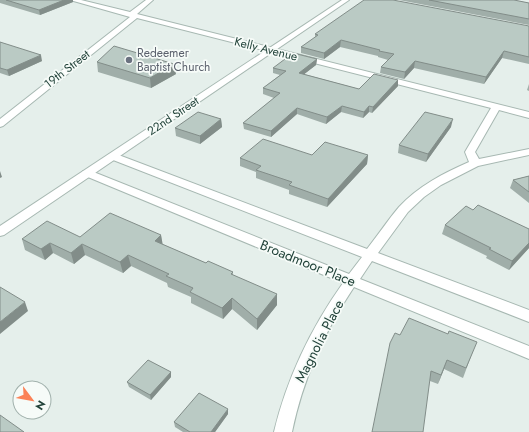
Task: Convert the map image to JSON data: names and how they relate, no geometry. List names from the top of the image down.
{
  "streets": {
    "street": [
      "Kelly Avenue",
      "19th Street",
      "22nd Street",
      "Broadmoor Place",
      "Magnolia Place"
    ]
  },
  "crossings": [
    ["Kelly Avenue", "19th Street"],
    ["Kelly Avenue", "22nd Street"],
    ["22nd Street", "Broadmoor Place"],
    ["Broadmoor Place", "Magnolia Place"]
  ],
  "places": ["Redeemer Baptist Church"],
  "north": "bottom right"
}
